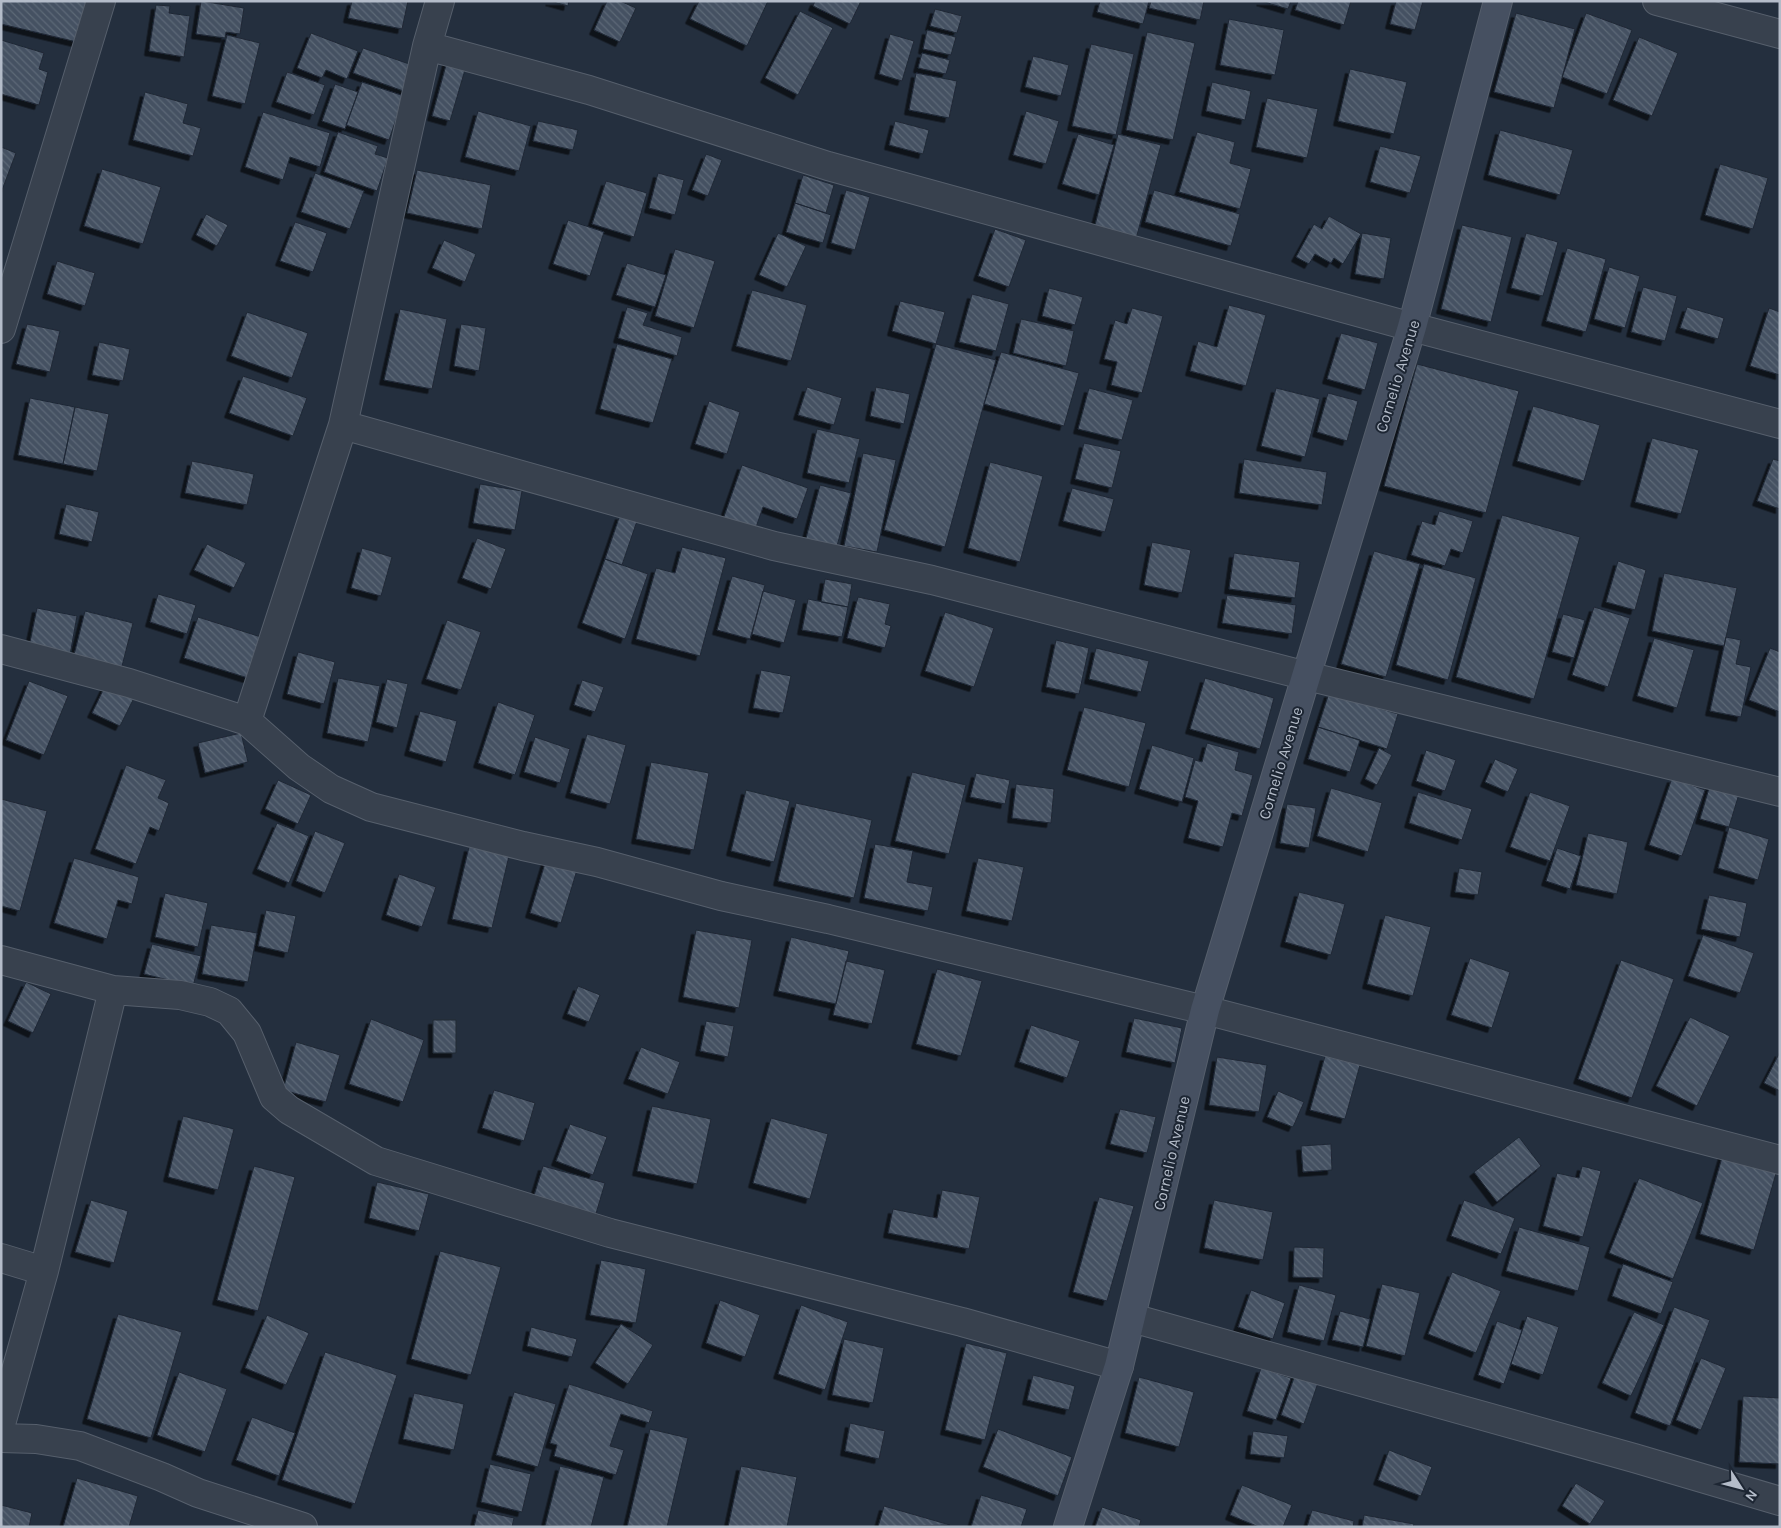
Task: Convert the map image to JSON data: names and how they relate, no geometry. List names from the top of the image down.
{
  "streets": {
    "street": ["Cornelio Avenue"]
  },
  "north": "bottom right"
}
